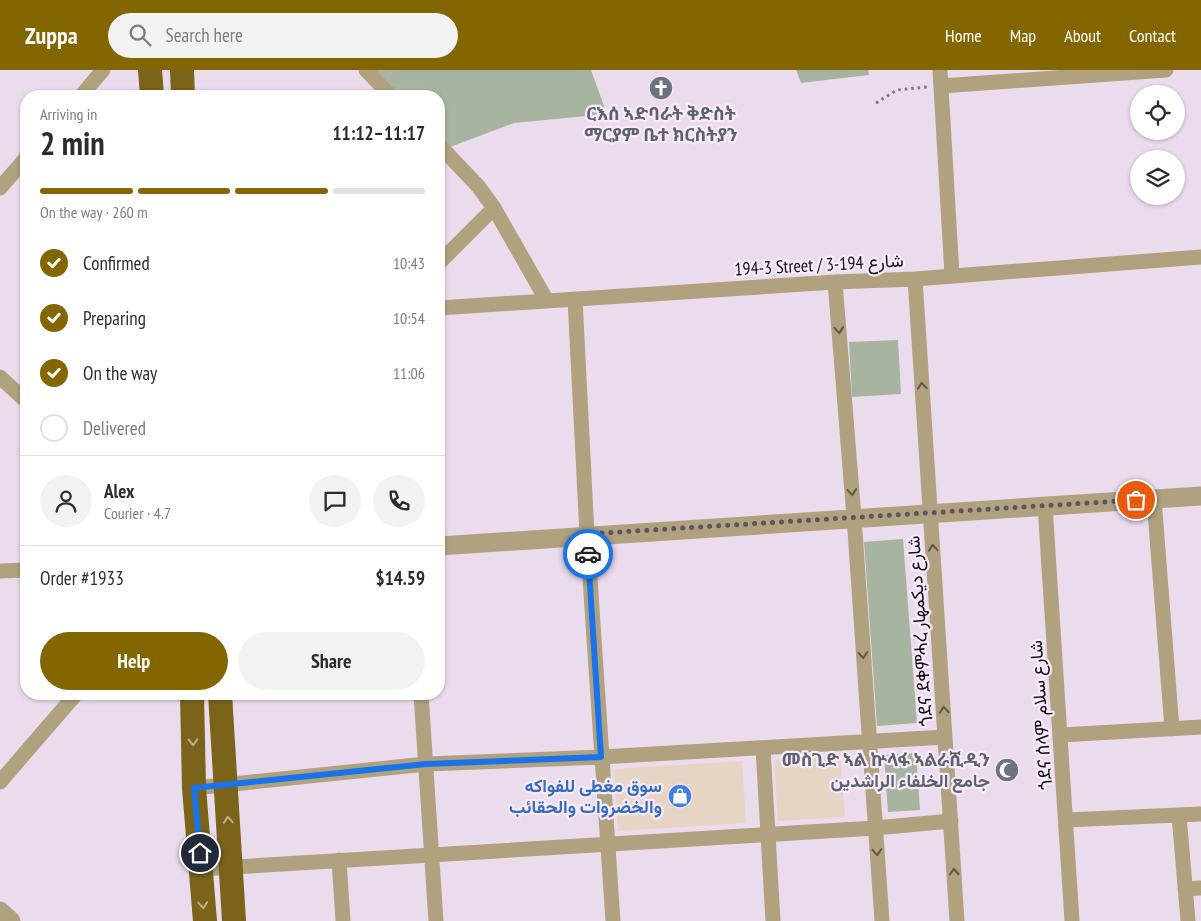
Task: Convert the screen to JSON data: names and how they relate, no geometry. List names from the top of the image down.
{
  "streets": {
    "street": ["194-3 Street / شارع 194-3", "ጎደና ደቀምሓረ شارع ديكمهار", "ጎደና ሰላም شارع سلام"]
  },
  "crossings": [
    ["194-3 Street / شارع 194-3", "ጎደና ደቀምሓረ شارع ديكمهار"]
  ],
  "places": {
    "church": ["ርእሰ ኣድባራት ቅድስት ማርያም ቤተ ክርስትያን"],
    "mosque": ["መስጊድ ኣል ኵላፋ ኣልራሺዲን جامع الخلفاء الراشدين"],
    "shop": ["سوق مغطى للفواكه والخضروات والحقائب"]
  },
  "page": {
    "header": "Zuppa",
    "search": "Search here",
    "nav": [
      "Home",
      "Map",
      "About",
      "Contact"
    ],
    "heading": ["2 min", "Arriving in", "11:12–11:17"],
    "panel": [
      "Alex",
      "Courier · 4.7",
      "Order #1933",
      "$14.59"
    ],
    "bar": "On the way · 260 m",
    "list": [
      ["Confirmed", "10:43"],
      ["Preparing", "10:54"],
      ["On the way", "11:06"],
      "Delivered"
    ],
    "buttons": ["Help", "Share"]
  }
}
